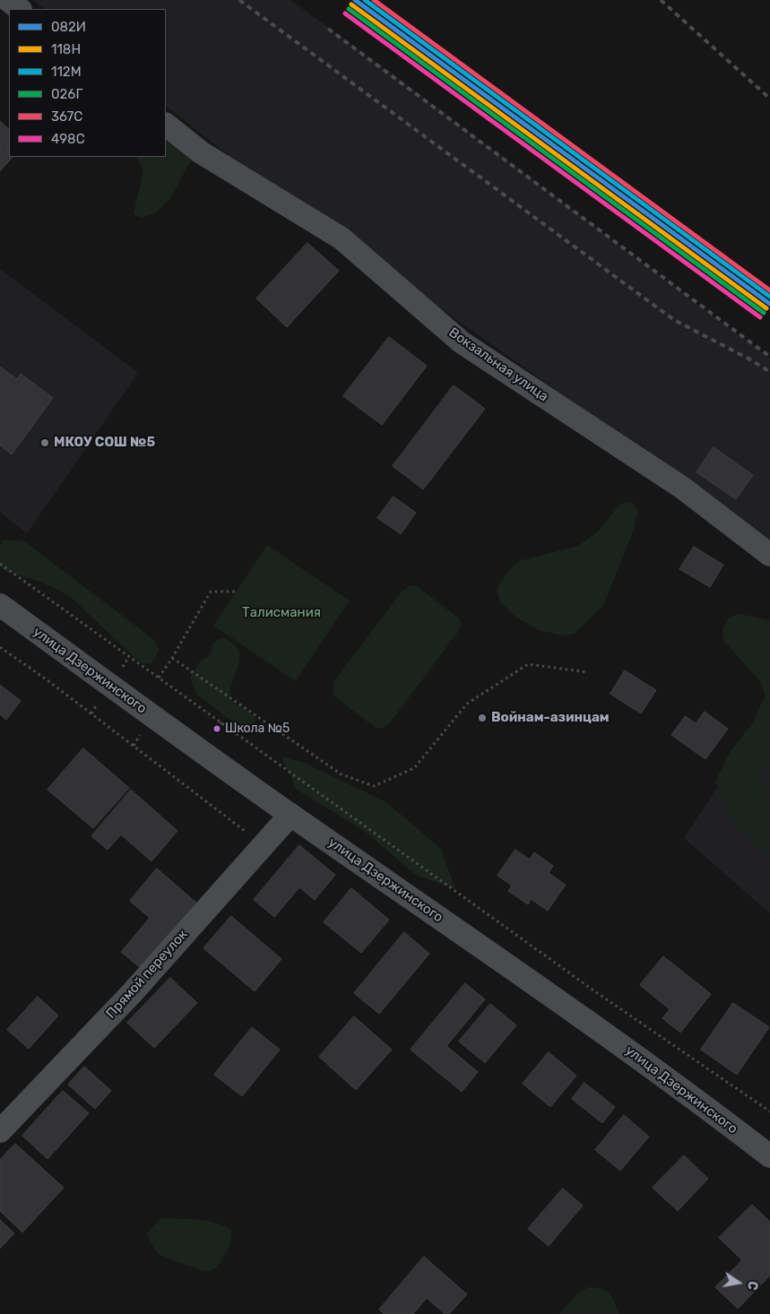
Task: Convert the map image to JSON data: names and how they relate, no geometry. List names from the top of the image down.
{
  "streets": {
    "street": ["Вокзальная улица", "улица Дзержинского", "Прямой переулок"]
  },
  "crossings": [
    ["улица Дзержинского", "Прямой переулок"]
  ],
  "parks": ["Талисмания"],
  "places": ["МКОУ СОШ №5", "Войнам-азинцам", "Школа №5"],
  "lines": [
    "transit line 082И",
    "transit line 112М",
    "transit line 367С",
    "transit line 118Н",
    "transit line 026Г",
    "transit line 498С"
  ],
  "legend": [
    "082И",
    "118Н",
    "112М",
    "026Г",
    "367С",
    "498С"
  ],
  "north": "right"
}
